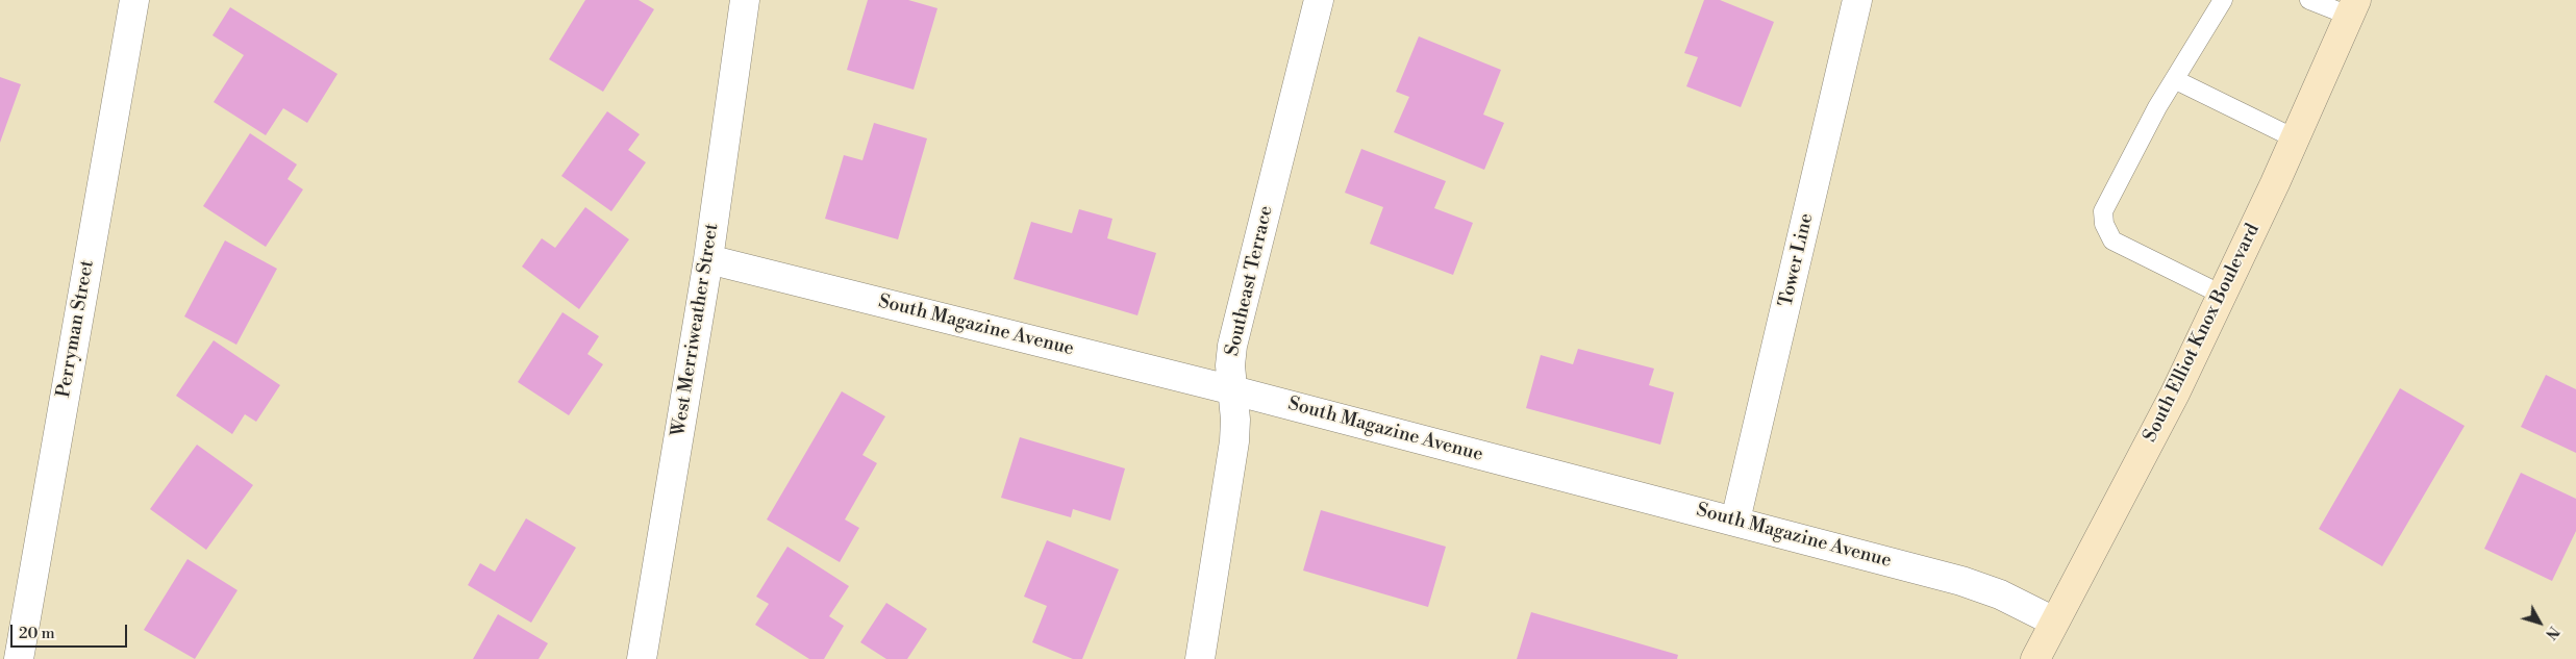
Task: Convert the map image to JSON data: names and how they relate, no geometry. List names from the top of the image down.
{
  "streets": {
    "main road": ["South Elliot Knox Boulevard"],
    "street": [
      "Tower Line",
      "Southeast Terrace",
      "South Magazine Avenue",
      "Perryman Street",
      "West Merriweather Street"
    ]
  },
  "crossings": [
    ["Tower Line", "South Magazine Avenue"],
    ["Southeast Terrace", "South Magazine Avenue"],
    ["South Magazine Avenue", "West Merriweather Street"],
    ["South Magazine Avenue", "South Elliot Knox Boulevard"]
  ],
  "scale_bar": "20 m",
  "north": "bottom right"
}
